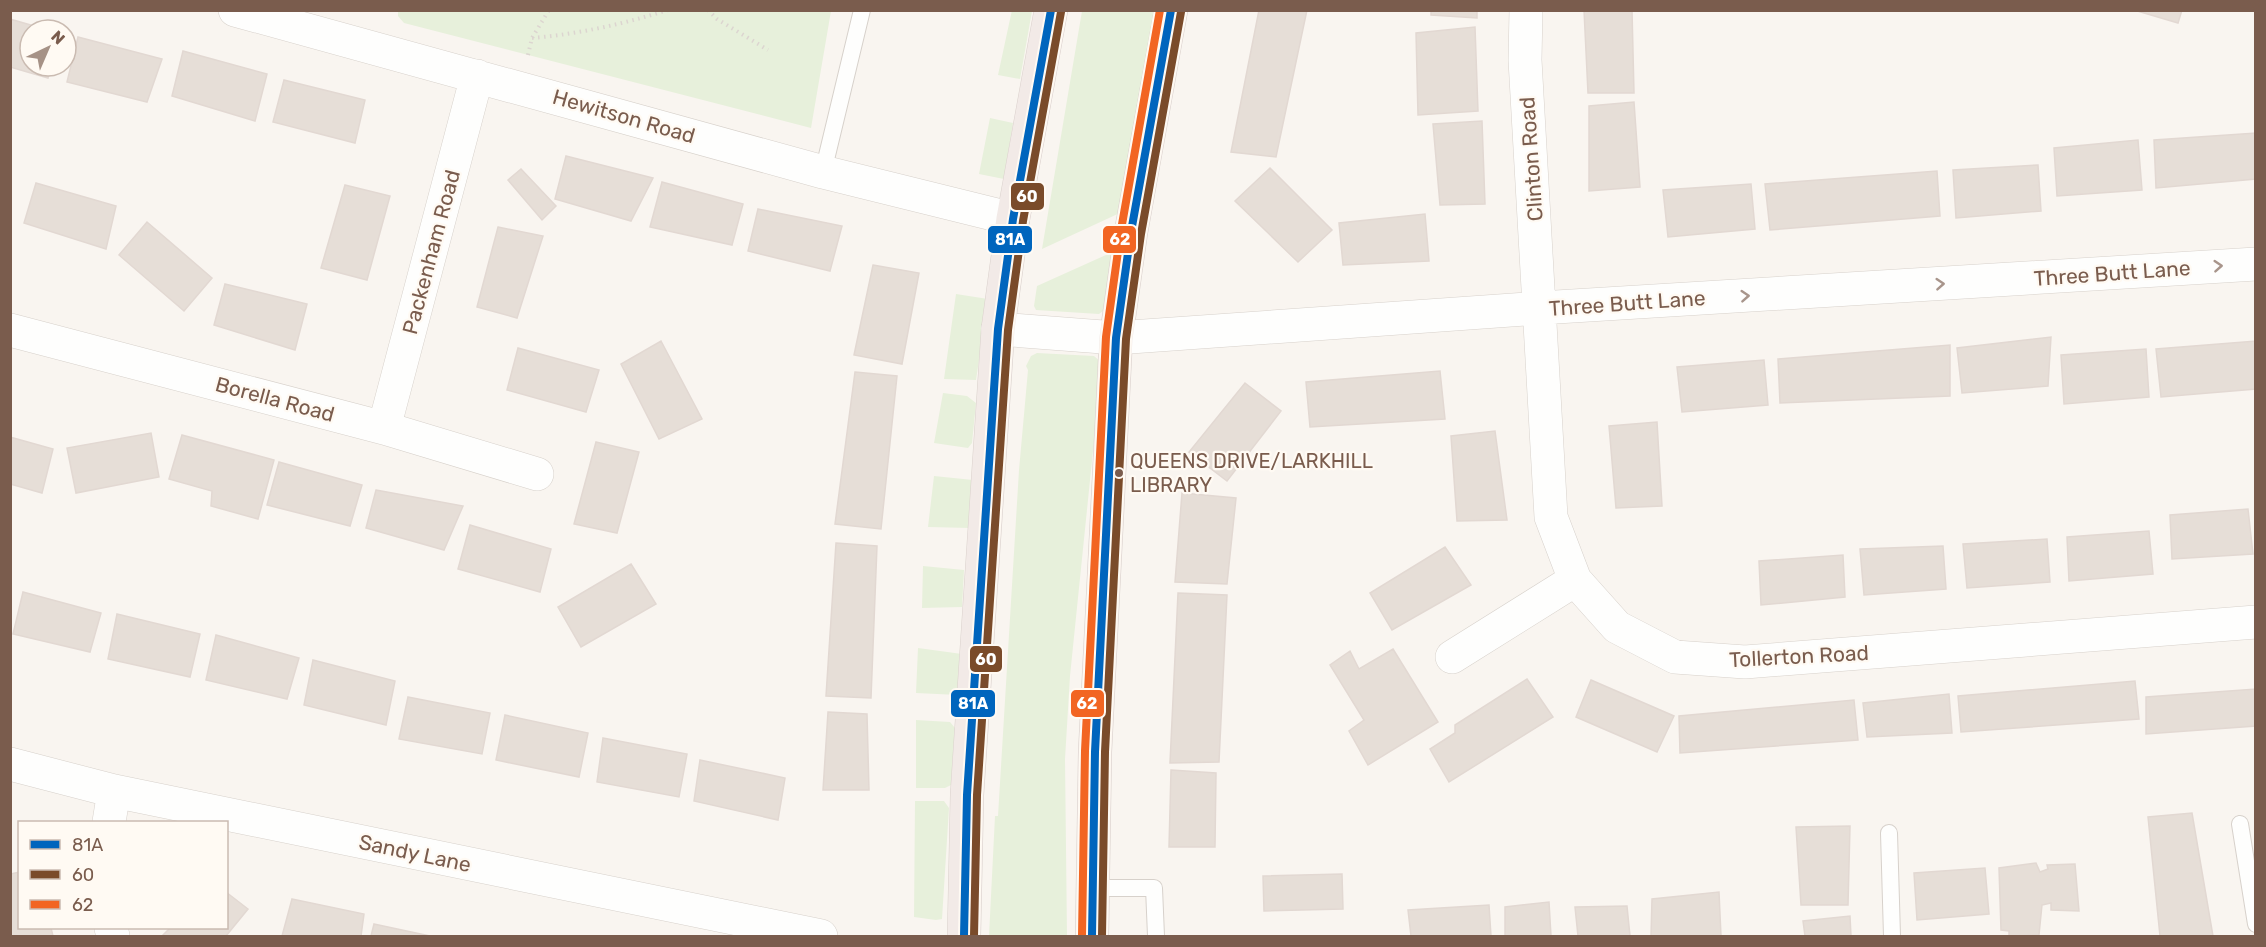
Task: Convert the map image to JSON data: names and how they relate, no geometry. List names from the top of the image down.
{
  "streets": {
    "street": [
      "Hewitson Road",
      "Clinton Road",
      "Packenham Road",
      "Three Butt Lane",
      "Borella Road",
      "Tollerton Road",
      "Sandy Lane"
    ]
  },
  "crossings": [
    ["Hewitson Road", "Packenham Road"],
    ["Clinton Road", "Three Butt Lane"],
    ["Clinton Road", "Tollerton Road"],
    ["Packenham Road", "Borella Road"],
    ["Three Butt Lane", "Tollerton Road"]
  ],
  "one_way": ["Three Butt Lane"],
  "places": ["QUEENS DRIVE/LARKHILL LIBRARY"],
  "lines": ["transit line 81A", "transit line 62", "transit line 60"],
  "legend": ["81A", "60", "62"],
  "north": "top right"
}
